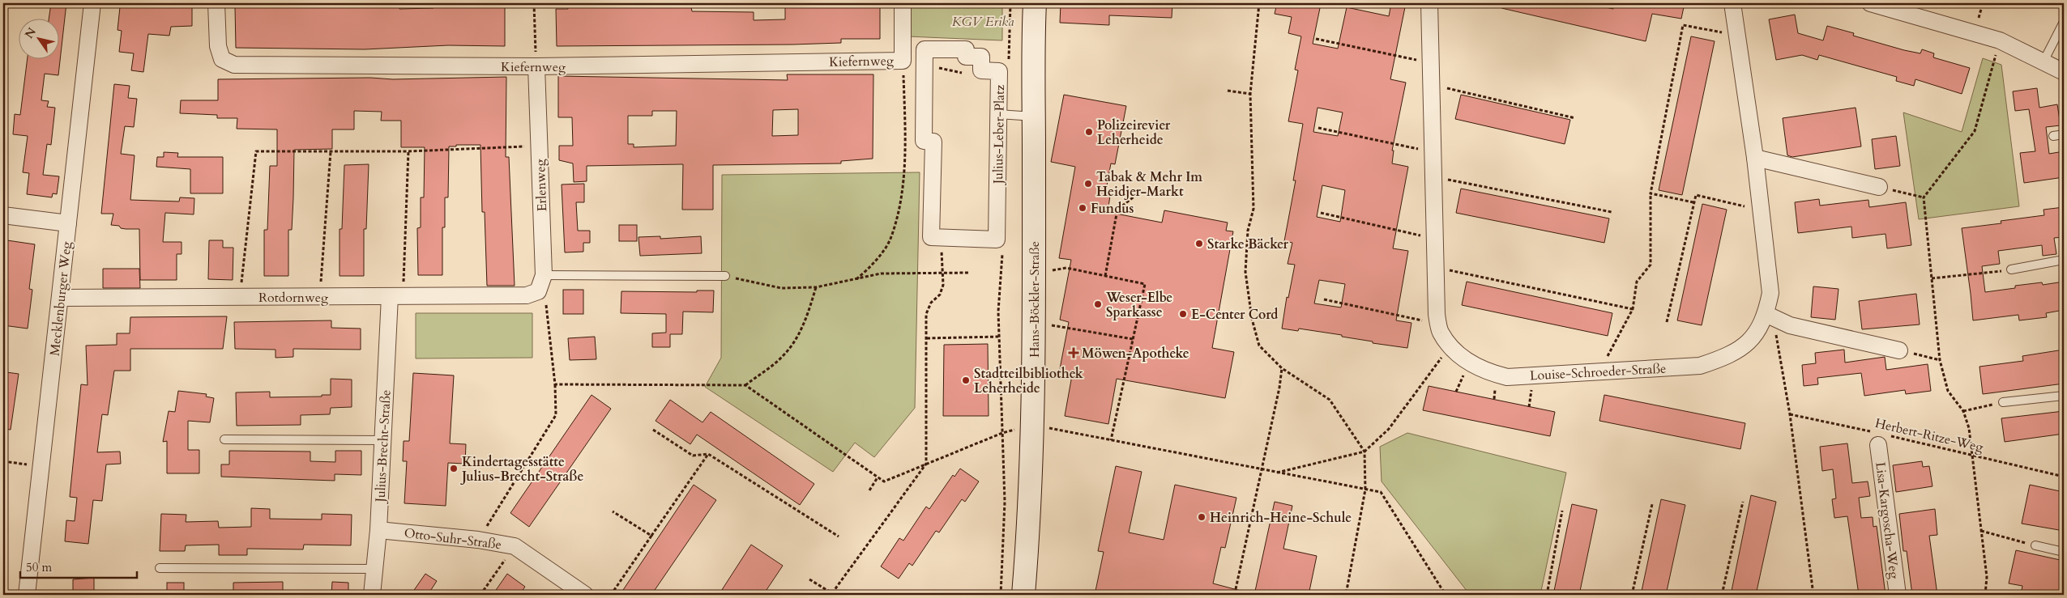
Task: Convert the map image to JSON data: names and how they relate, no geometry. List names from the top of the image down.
{
  "streets": {
    "street": [
      "Kiefernweg",
      "Julius-Leber-Platz",
      "Erlenweg",
      "Rotdornweg",
      "Mecklenburger Weg",
      "Hans-Böckler-Straße",
      "Louise-Schroeder-Straße",
      "Julius-Brecht-Straße",
      "Lisa-Kargoscha-Weg",
      "Otto-Suhr-Straße"
    ],
    "path": ["Herbert-Ritze-Weg"]
  },
  "crossings": [
    ["Kiefernweg", "Erlenweg"],
    ["Erlenweg", "Rotdornweg"],
    ["Rotdornweg", "Mecklenburger Weg"],
    ["Rotdornweg", "Julius-Brecht-Straße"],
    ["Herbert-Ritze-Weg", "Lisa-Kargoscha-Weg"],
    ["Julius-Brecht-Straße", "Otto-Suhr-Straße"]
  ],
  "parks": ["KGV Erika"],
  "places": {
    "other": [
      "Polizeirevier Leherheide",
      "Tabak & Mehr Im Heidjer-Markt",
      "Fundus",
      "Starke Bäcker",
      "Weser-Elbe Sparkasse",
      "E-Center Cord",
      "Stadtteilbibliothek Leherheide",
      "Kindertagesstätte Julius-Brecht-Straße",
      "Heinrich-Heine-Schule"
    ],
    "health": ["Möwen-Apotheke"]
  },
  "scale_bar": "50 m",
  "north": "top left"
}
